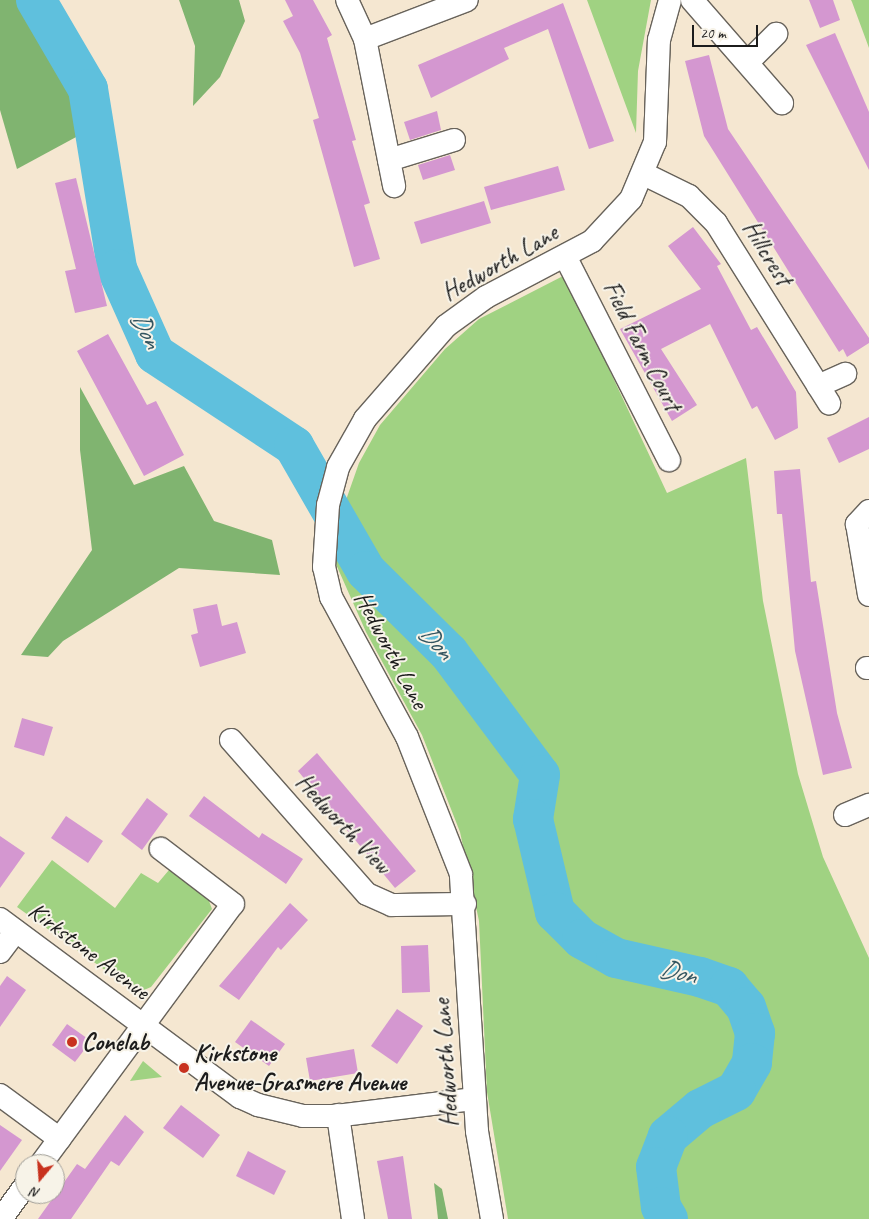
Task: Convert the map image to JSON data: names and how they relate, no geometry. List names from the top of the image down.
{
  "streets": {
    "street": [
      "Hillcrest",
      "Hedworth Lane",
      "Field Farm Court",
      "Hedworth View",
      "Kirkstone Avenue"
    ]
  },
  "crossings": [
    ["Hillcrest", "Hedworth Lane"],
    ["Hedworth Lane", "Field Farm Court"],
    ["Hedworth Lane", "Hedworth View"],
    ["Hedworth Lane", "Kirkstone Avenue"]
  ],
  "water": ["Don"],
  "places": ["Conelab", "Kirkstone Avenue-Grasmere Avenue"],
  "scale_bar": "20 m",
  "north": "bottom"
}
